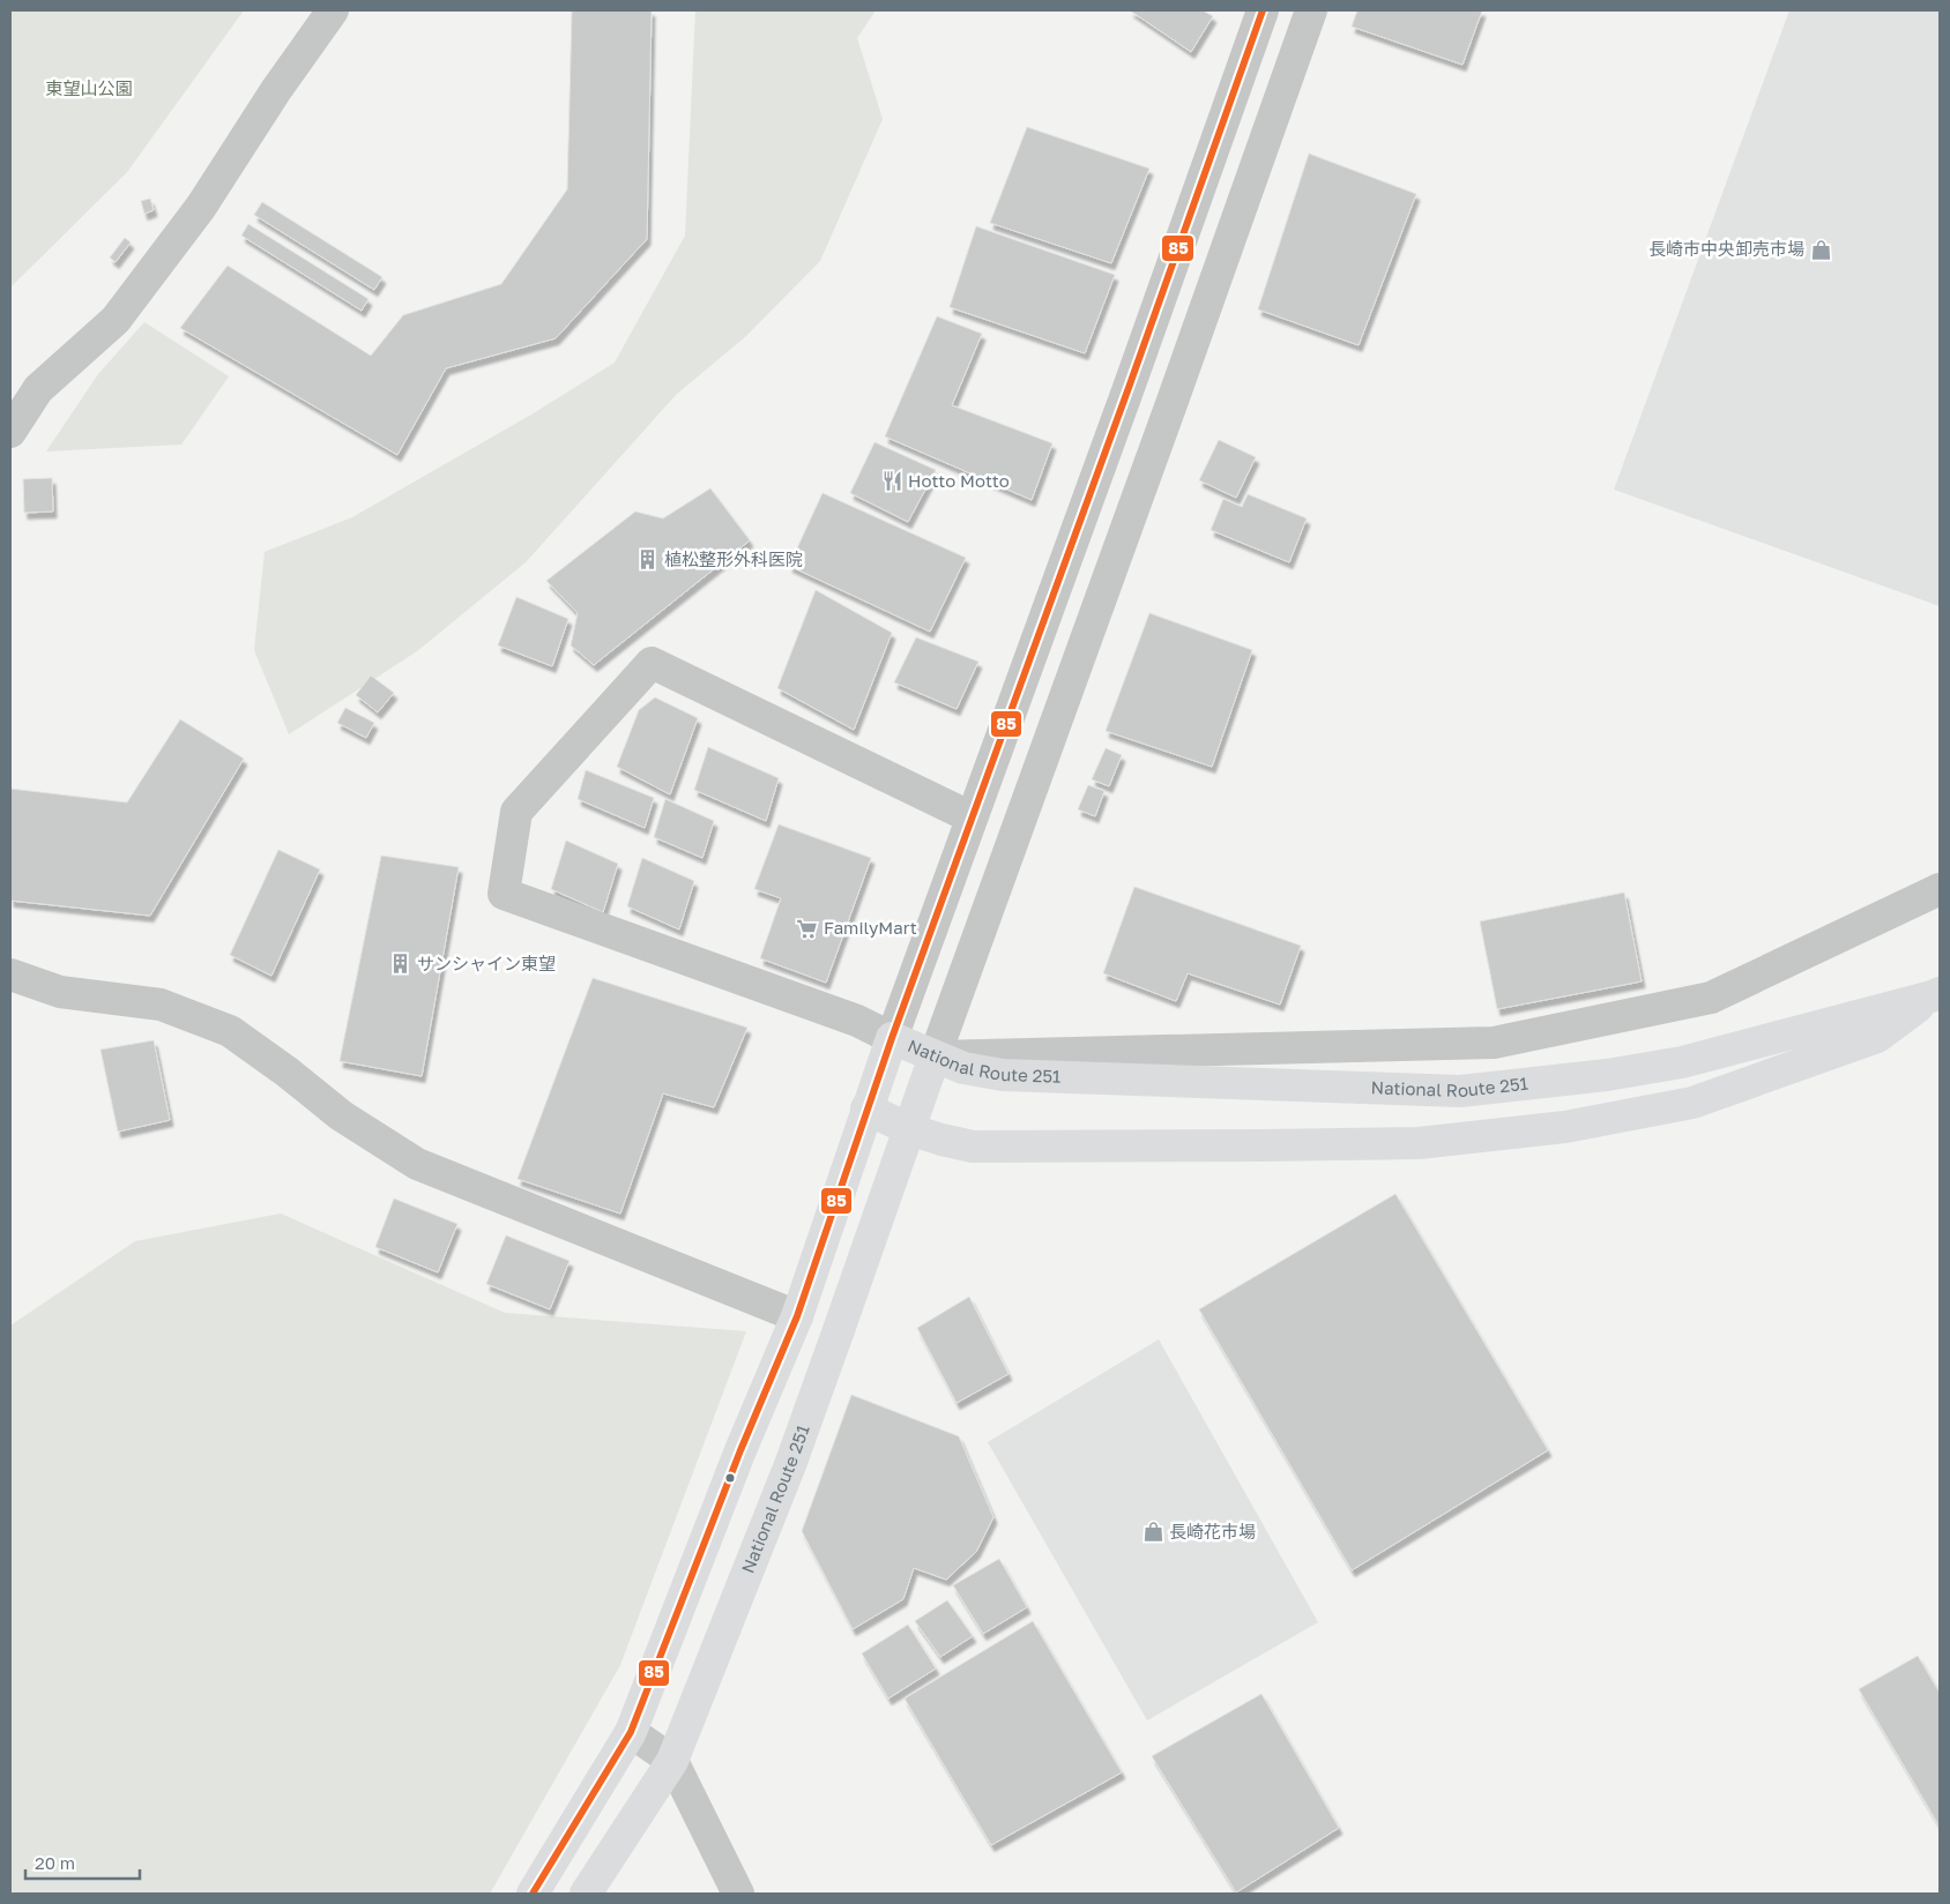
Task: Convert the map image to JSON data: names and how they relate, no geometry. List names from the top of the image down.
{
  "streets": {
    "highway": ["National Route 251"]
  },
  "parks": ["東望山公園"],
  "places": {
    "shop": ["長崎市中央卸売市場", "長崎花市場"],
    "restaurant": ["Hotto Motto"],
    "building": ["植松整形外科医院", "サンシャイン東望"],
    "supermarket": ["FamilyMart"]
  },
  "lines": ["transit line 85"],
  "scale_bar": "20 m"
}
